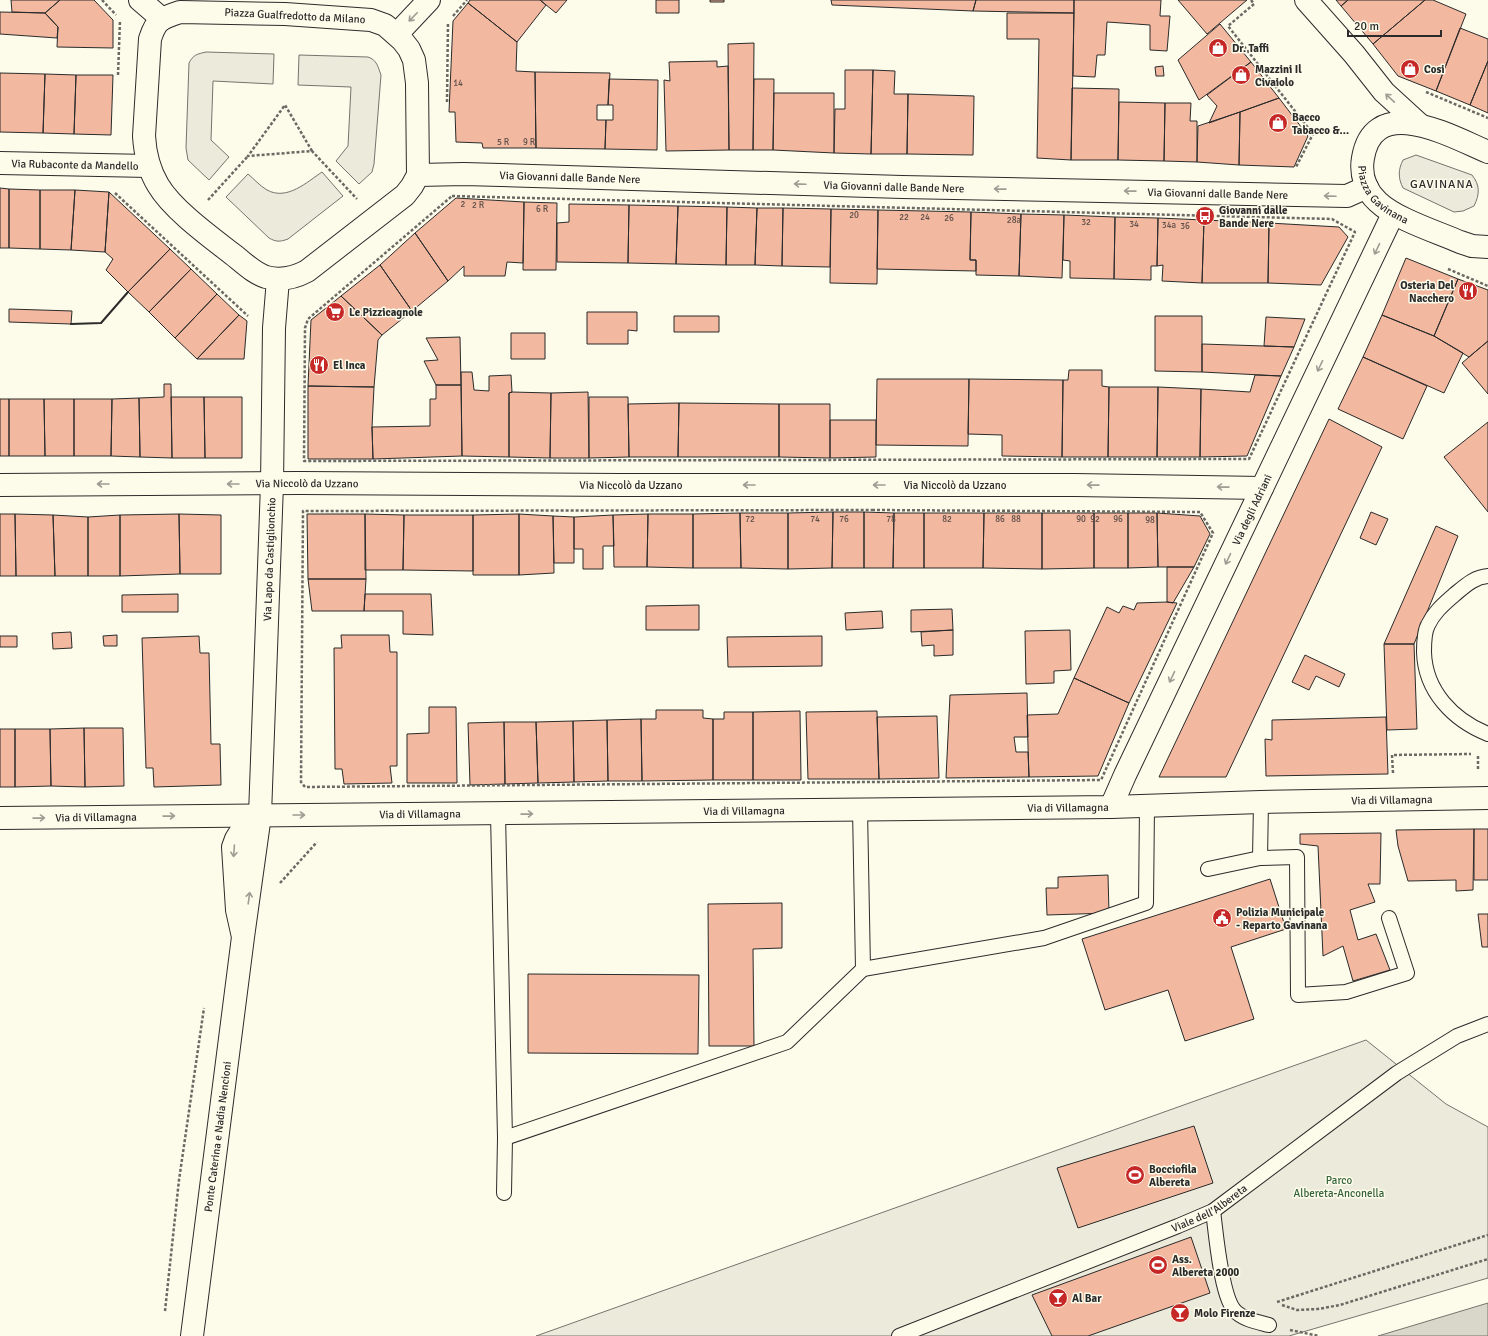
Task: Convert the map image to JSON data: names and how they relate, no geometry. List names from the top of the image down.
{
  "streets": {
    "street": [
      "Piazza Gualfredotto da Milano",
      "Via Rubaconte da Mandello",
      "Via Giovanni dalle Bande Nere",
      "Piazza Gavinana",
      "Via Niccolò da Uzzano",
      "Via degli Adriani",
      "Via Lapo da Castiglionchio",
      "Via di Villamagna",
      "Ponte Caterina e Nadia Nencioni"
    ],
    "lane": ["Viale dell'Albereta"]
  },
  "crossings": [
    ["Piazza Gualfredotto da Milano", "Via Giovanni dalle Bande Nere"],
    ["Via Giovanni dalle Bande Nere", "Piazza Gavinana"],
    ["Piazza Gavinana", "Via degli Adriani"],
    ["Via Niccolò da Uzzano", "Via degli Adriani"],
    ["Via Niccolò da Uzzano", "Via Lapo da Castiglionchio"],
    ["Via degli Adriani", "Via di Villamagna"],
    ["Via Lapo da Castiglionchio", "Via di Villamagna"],
    ["Via Lapo da Castiglionchio", "Ponte Caterina e Nadia Nencioni"],
    ["Via di Villamagna", "Ponte Caterina e Nadia Nencioni"]
  ],
  "one_way": [
    "Via Giovanni dalle Bande Nere",
    "Via Niccolò da Uzzano",
    "Via degli Adriani",
    "Via di Villamagna"
  ],
  "districts": ["GAVINANA"],
  "parks": ["Parco Albereta-Anconella"],
  "places": {
    "shop": [
      "Dr. Taffi",
      "Cosi",
      "Mazzini Il Civaiolo",
      "Bacco Tabacco &..."
    ],
    "bus stop": ["Giovanni dalle Bande Nere"],
    "restaurant": ["Osteria Del Nacchero", "El Inca"],
    "supermarket": ["Le Pizzicagnole"],
    "public building": ["Polizia Municipale - Reparto Gavinana"],
    "sports": ["Bocciofila Albereta", "Ass. Albereta 2000"],
    "bar": ["Al Bar", "Molo Firenze"]
  },
  "house_numbers": [
    "14",
    "5 R",
    "9 R",
    "2",
    "2 R",
    "6 R",
    "20",
    "22",
    "24",
    "26",
    "28a",
    "32",
    "34",
    "34a",
    "36",
    "72",
    "74",
    "76",
    "78",
    "82",
    "86",
    "88",
    "90",
    "92",
    "96",
    "98"
  ],
  "scale_bar": "20 m"
}
